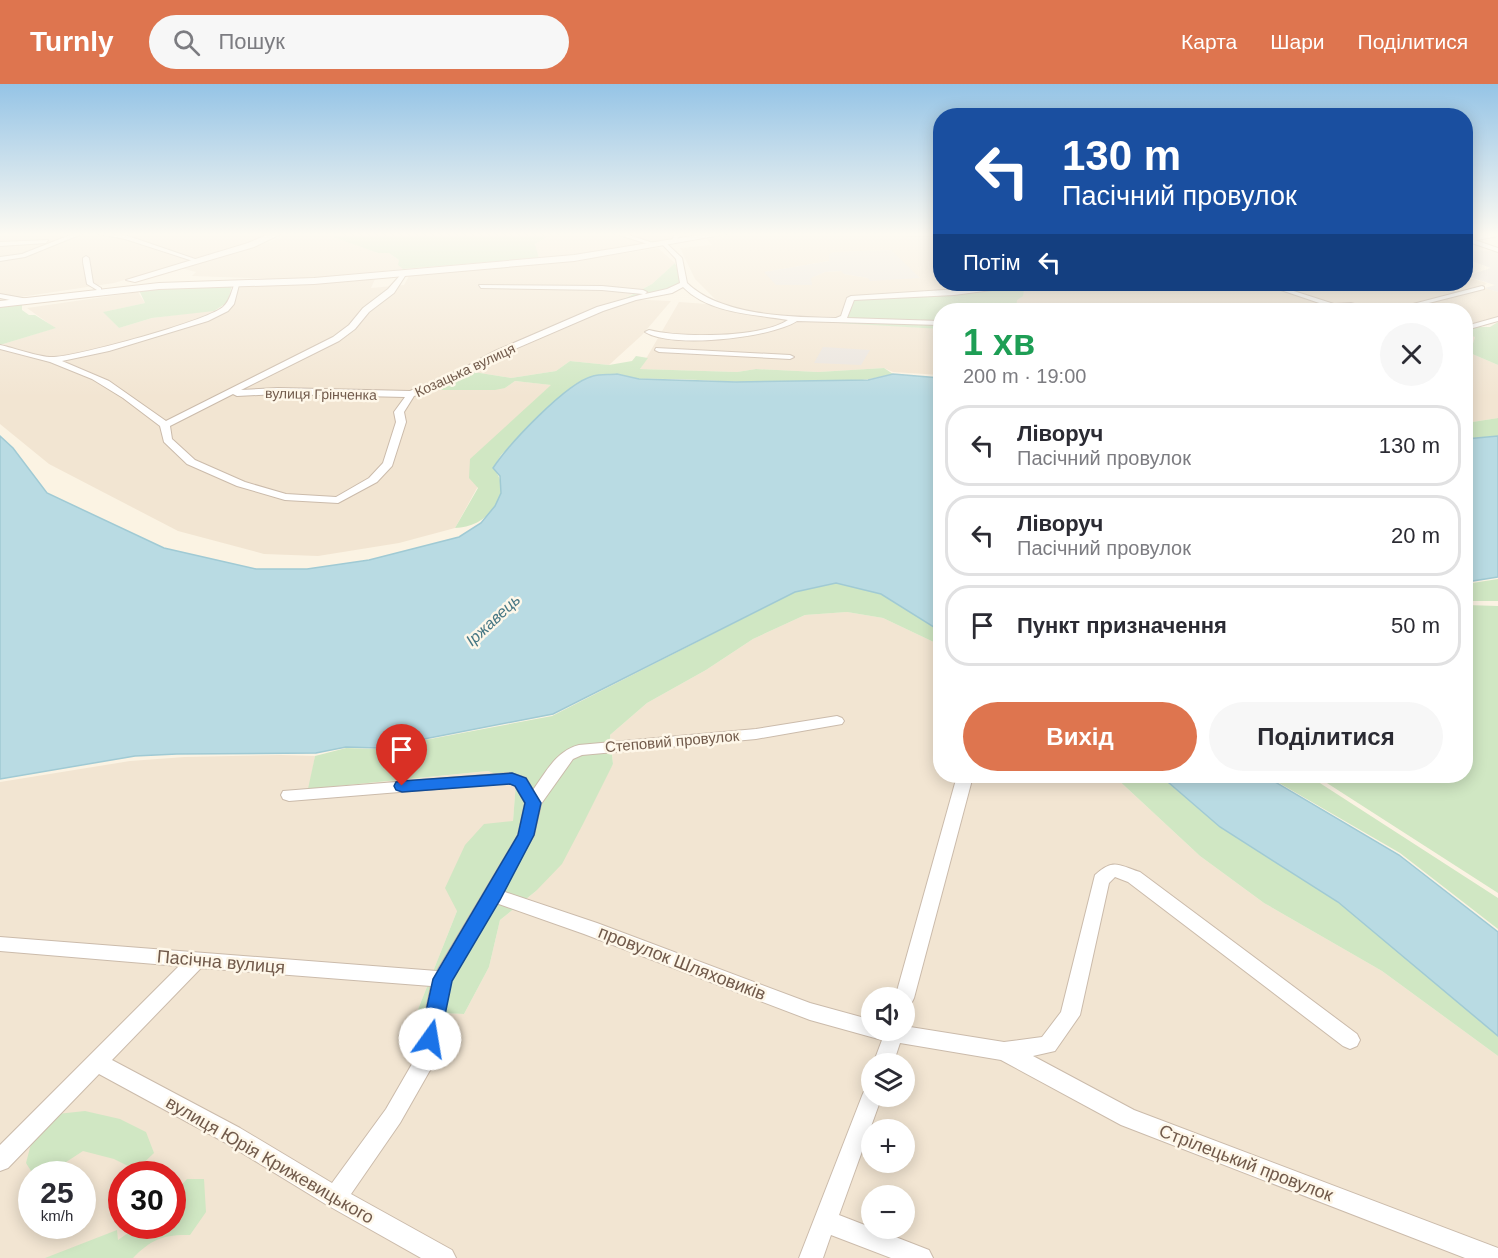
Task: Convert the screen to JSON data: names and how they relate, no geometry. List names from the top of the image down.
{
  "streets": {
    "street": [
      "Козацька вулиця",
      "вулиця Грінченка",
      "Степовий провулок",
      "Пасічна вулиця",
      "провулок Шляховиків",
      "вулиця Юрія Крижевицького",
      "Стрілецький провулок"
    ]
  },
  "crossings": [
    ["Козацька вулиця", "вулиця Грінченка"]
  ],
  "water": ["Іржавець"],
  "page": {
    "header": "Turnly",
    "search": "Пошук",
    "nav": ["Карта", "Шари", "Поділитися"],
    "turn": ["130 m", "Пасічний провулок"],
    "then": "Потім",
    "heading": ["1 хв", "200 m · 19:00"],
    "list": [
      {
        "name": "Ліворуч",
        "note": "Пасічний провулок",
        "value": "130 m"
      },
      {
        "name": "Ліворуч",
        "note": "Пасічний провулок",
        "value": "20 m"
      },
      {
        "name": "Пункт призначення",
        "value": "50 m"
      }
    ],
    "buttons": ["Вихід", "Поділитися"],
    "map_buttons": ["+", "−"],
    "speed": "25 km/h",
    "limit": "30"
  }
}
